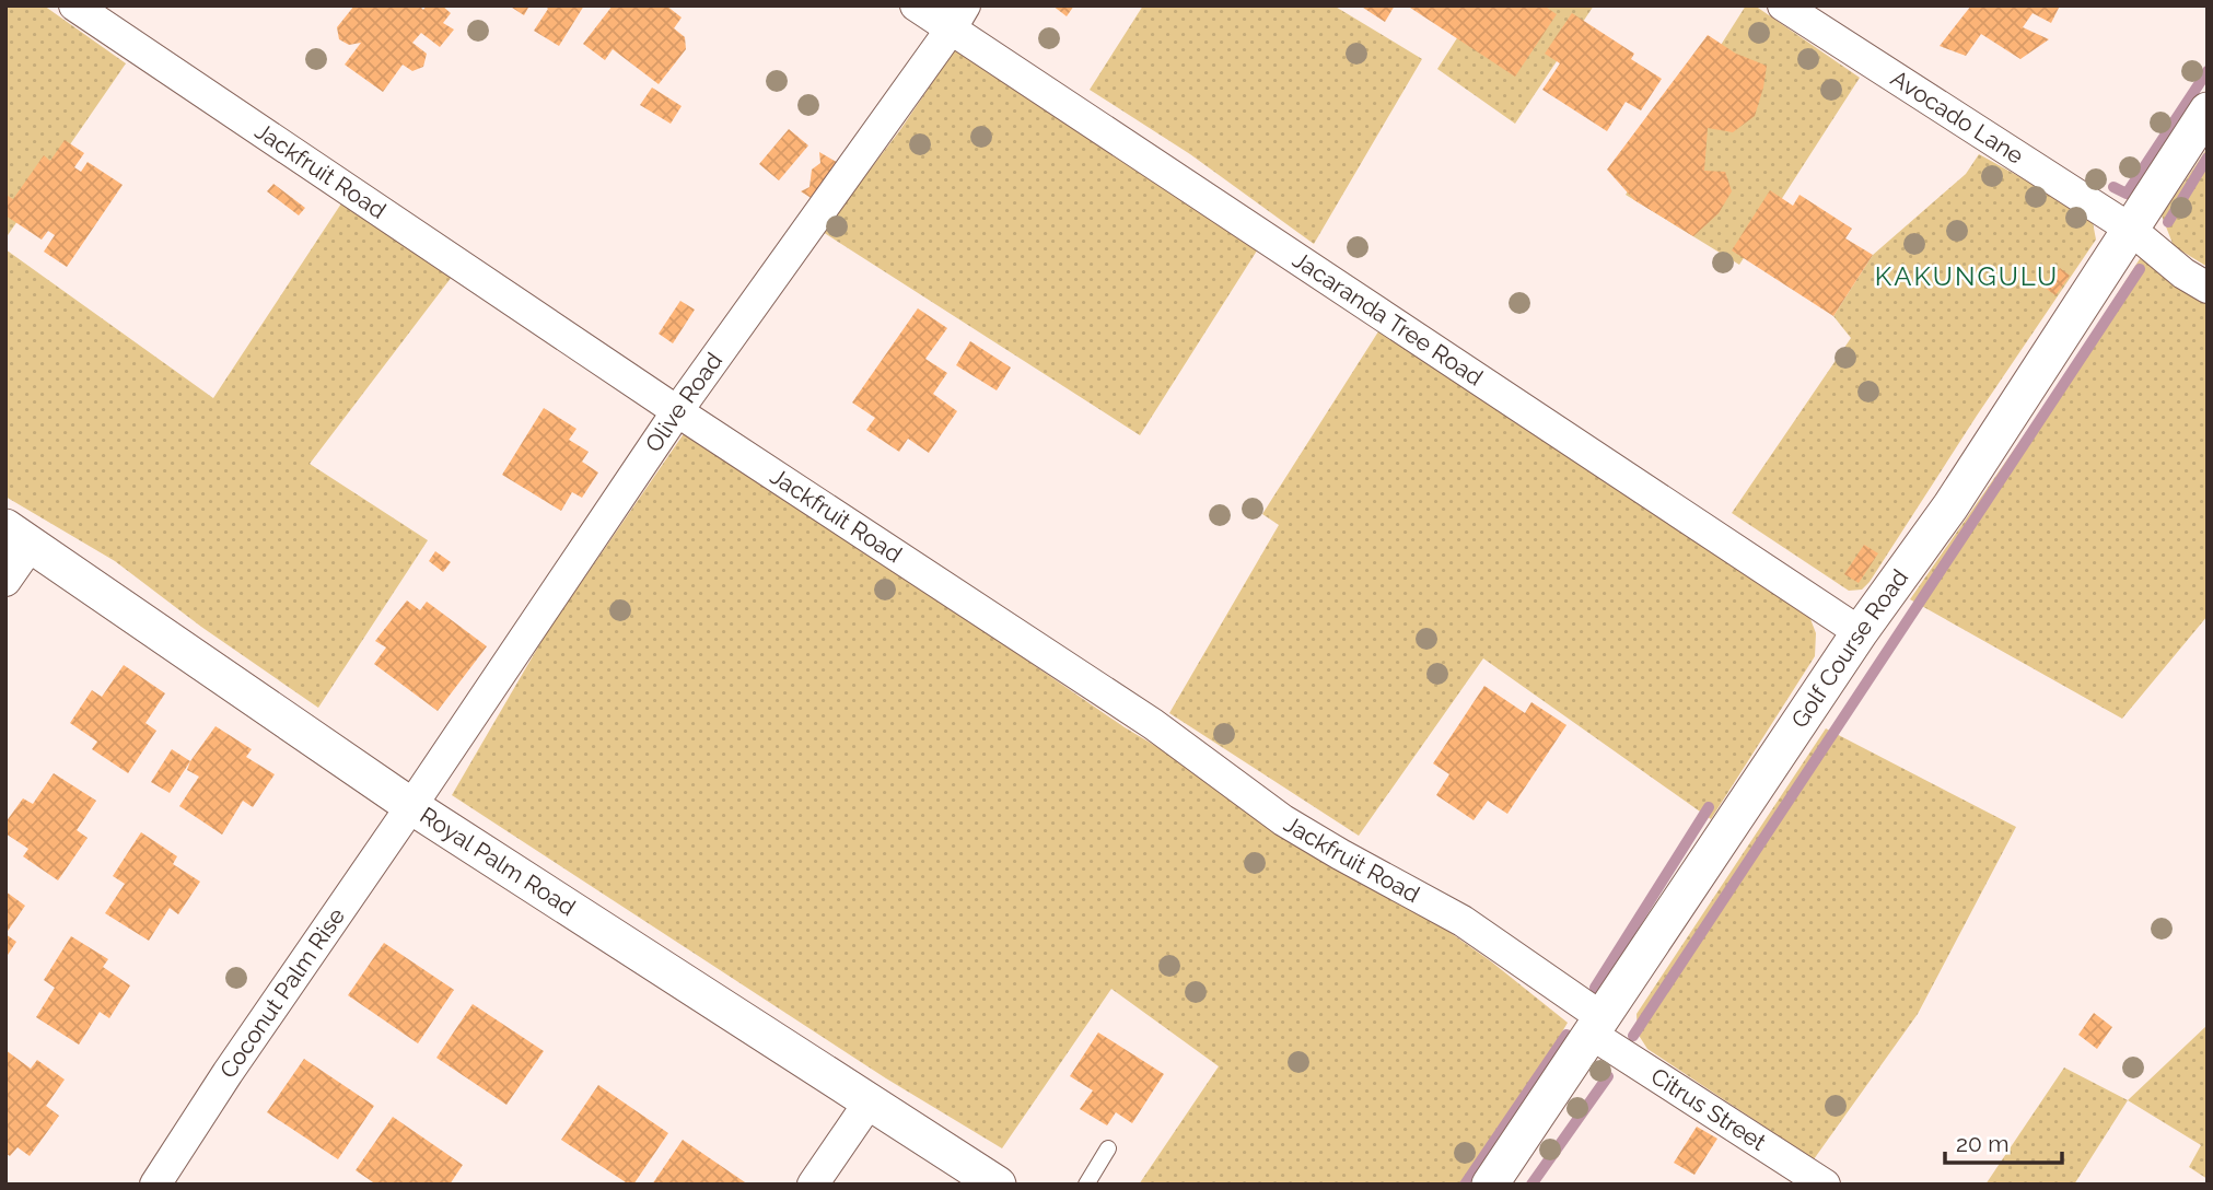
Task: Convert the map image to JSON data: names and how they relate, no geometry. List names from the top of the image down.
{
  "streets": {
    "street": [
      "Avocado Lane",
      "Jackfruit Road",
      "Jacaranda Tree Road",
      "Olive Road",
      "Golf Course Road",
      "Royal Palm Road",
      "Coconut Palm Rise",
      "Citrus Street"
    ]
  },
  "crossings": [
    ["Avocado Lane", "Golf Course Road"],
    ["Jackfruit Road", "Olive Road"],
    ["Jackfruit Road", "Golf Course Road"],
    ["Jackfruit Road", "Citrus Street"],
    ["Jacaranda Tree Road", "Olive Road"],
    ["Jacaranda Tree Road", "Golf Course Road"],
    ["Olive Road", "Royal Palm Road"],
    ["Olive Road", "Coconut Palm Rise"],
    ["Golf Course Road", "Citrus Street"],
    ["Royal Palm Road", "Coconut Palm Rise"]
  ],
  "districts": ["KAKUNGULU"],
  "scale_bar": "20 m"
}
